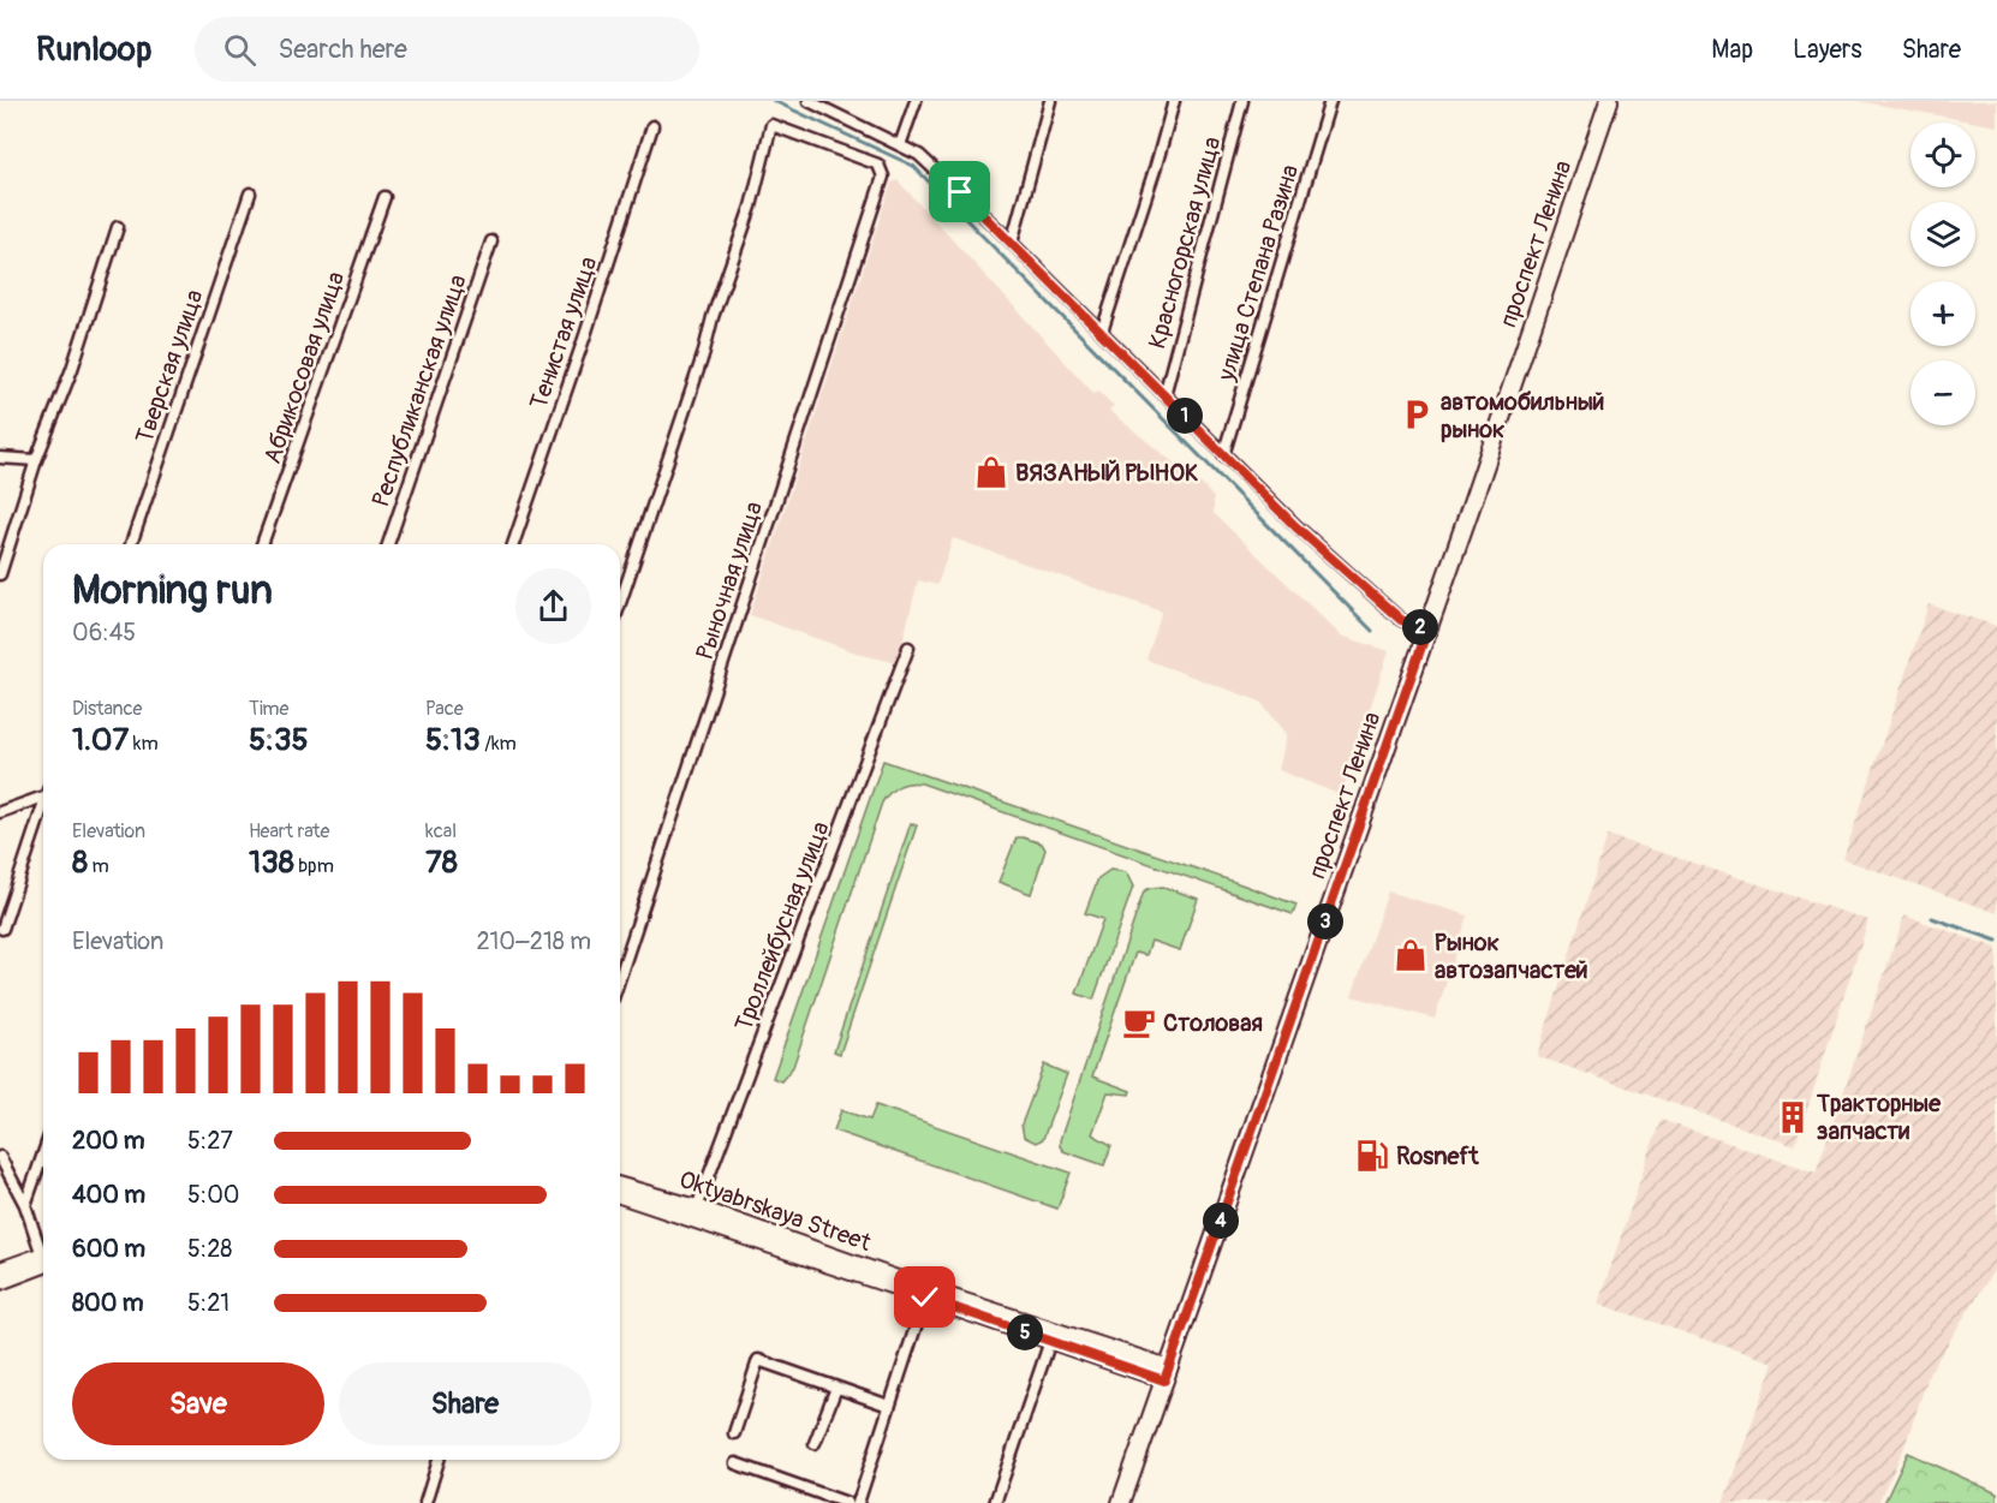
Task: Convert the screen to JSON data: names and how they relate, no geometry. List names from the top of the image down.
{
  "streets": {
    "main road": ["проспект Ленина", "Oktyabrskaya Street"],
    "street": [
      "Красногорская улица",
      "улица Степана Разина",
      "Тенистая улица",
      "Тверская улица",
      "Абрикосовая улица",
      "Республиканская улица",
      "Рыночная улица",
      "Троллейбусная улица"
    ]
  },
  "crossings": [
    ["проспект Ленина", "Oktyabrskaya Street"],
    ["Троллейбусная улица", "Oktyabrskaya Street"]
  ],
  "places": {
    "parking": ["автомобильный рынок"],
    "shop": ["ВЯЗАНЫЙ РЫНОК", "Рынок автозапчастей"],
    "cafe": ["Столовая"],
    "building": ["Тракторные запчасти"],
    "fuel station": ["Rosneft"]
  },
  "page": {
    "header": "Runloop",
    "search": "Search here",
    "nav": ["Map", "Layers", "Share"],
    "map_buttons": ["+", "−"],
    "pins": [
      "1",
      "2",
      "3",
      "4",
      "5"
    ],
    "heading": ["Morning run", "06:45"],
    "stats": [
      ["Distance", "1.07 km"],
      ["Time", "5:35"],
      ["Pace", "5:13 /km"],
      ["Elevation", "8 m"],
      ["Heart rate", "138 bpm"],
      ["kcal", "78"]
    ],
    "chart": ["Elevation", "210–218 m"],
    "list": [
      {
        "name": "200 m",
        "note": "5:27"
      },
      {
        "name": "400 m",
        "note": "5:00"
      },
      {
        "name": "600 m",
        "note": "5:28"
      },
      {
        "name": "800 m",
        "note": "5:21"
      }
    ],
    "buttons": ["Save", "Share"]
  }
}
